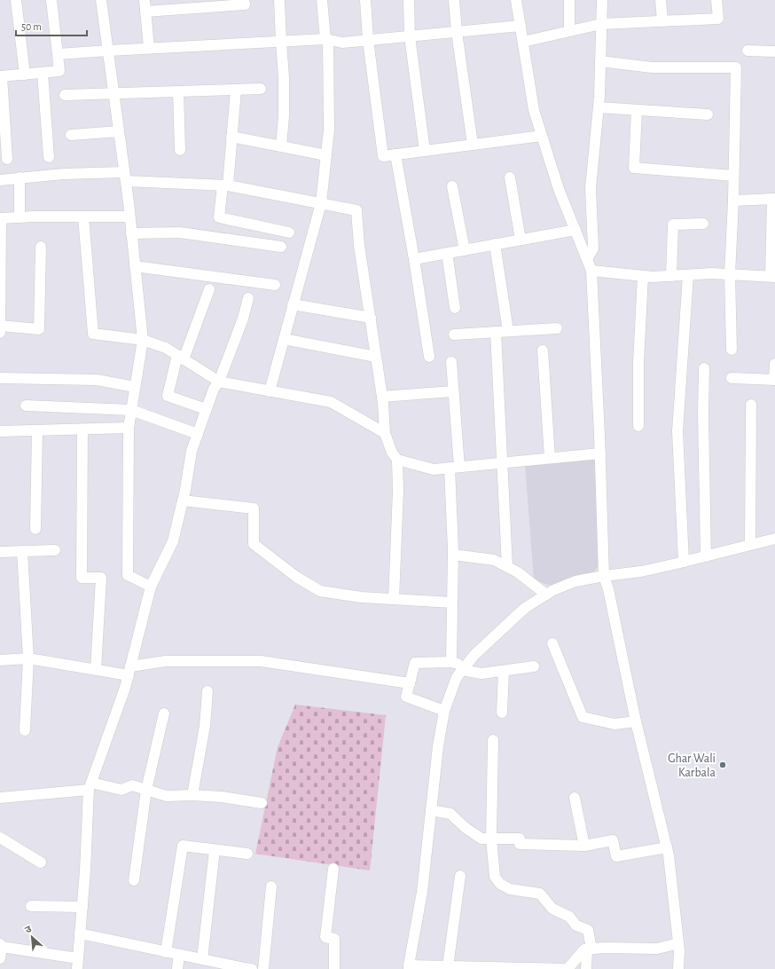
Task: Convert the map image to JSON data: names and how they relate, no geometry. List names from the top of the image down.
{
  "places": ["Ghar Wali Karbala"],
  "scale_bar": "50 m",
  "north": "top left"
}
